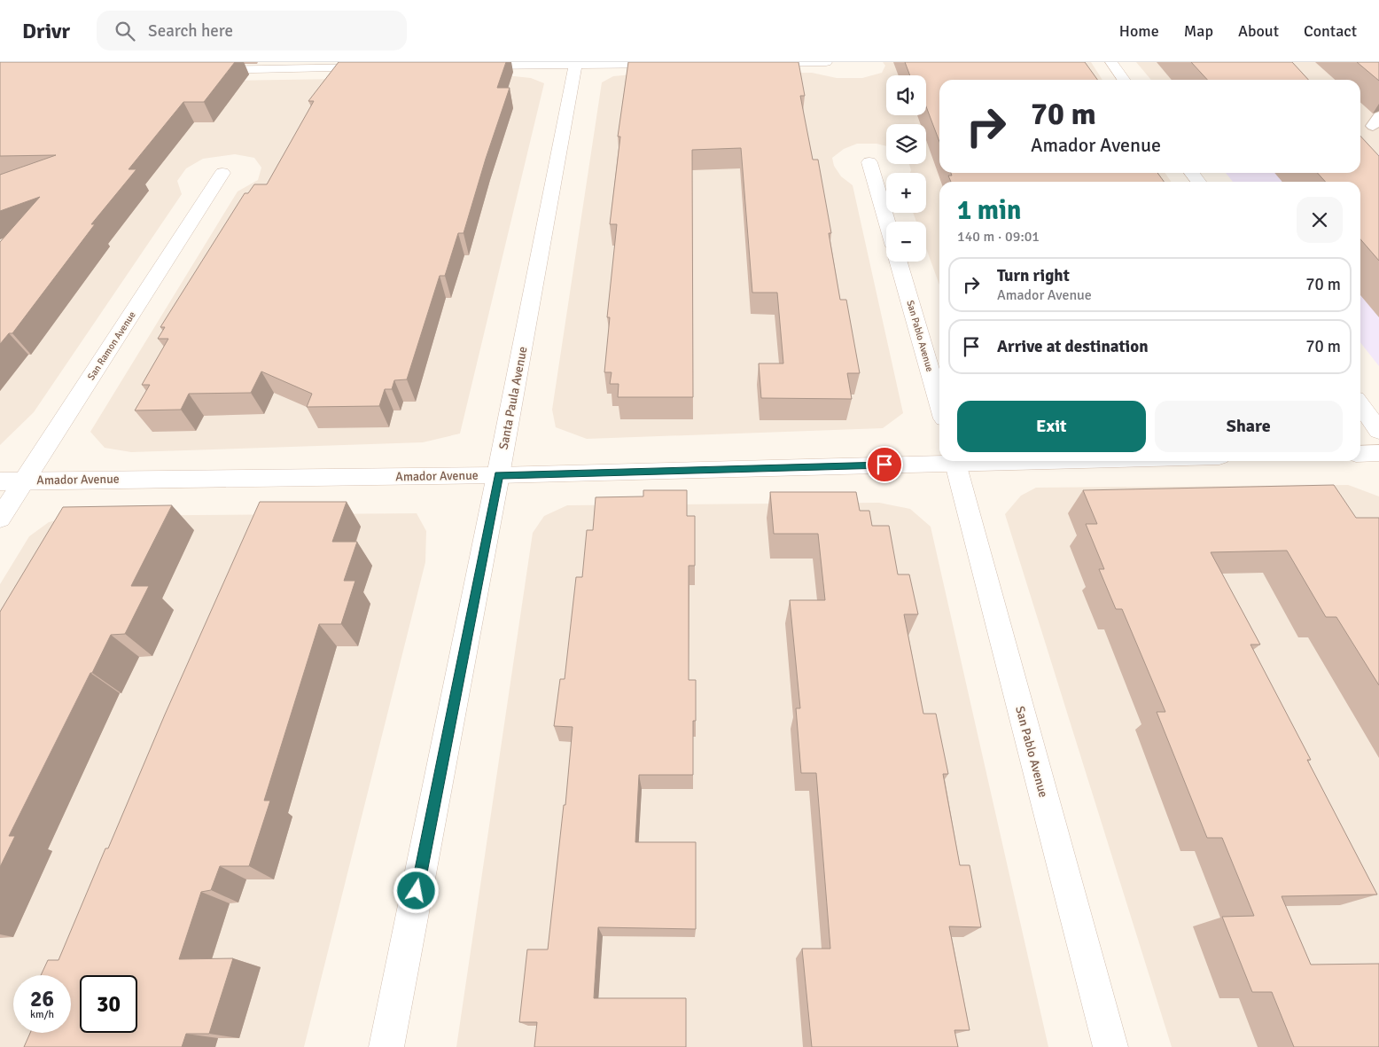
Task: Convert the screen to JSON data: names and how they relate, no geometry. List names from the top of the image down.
{
  "streets": {
    "street": [
      "San Pablo Avenue",
      "San Ramon Avenue",
      "Santa Paula Avenue",
      "Amador Avenue"
    ]
  },
  "crossings": [
    ["San Ramon Avenue", "Amador Avenue"],
    ["Santa Paula Avenue", "Amador Avenue"]
  ],
  "page": {
    "header": "Drivr",
    "search": "Search here",
    "nav": [
      "Home",
      "Map",
      "About",
      "Contact"
    ],
    "map_buttons": ["+", "−"],
    "turn": ["70 m", "Amador Avenue"],
    "heading": ["1 min", "140 m · 09:01"],
    "list": [
      {
        "name": "Turn right",
        "note": "Amador Avenue",
        "value": "70 m"
      },
      {
        "name": "Arrive at destination",
        "value": "70 m"
      }
    ],
    "buttons": ["Exit", "Share"],
    "speed": "26 km/h",
    "limit": "30"
  }
}
